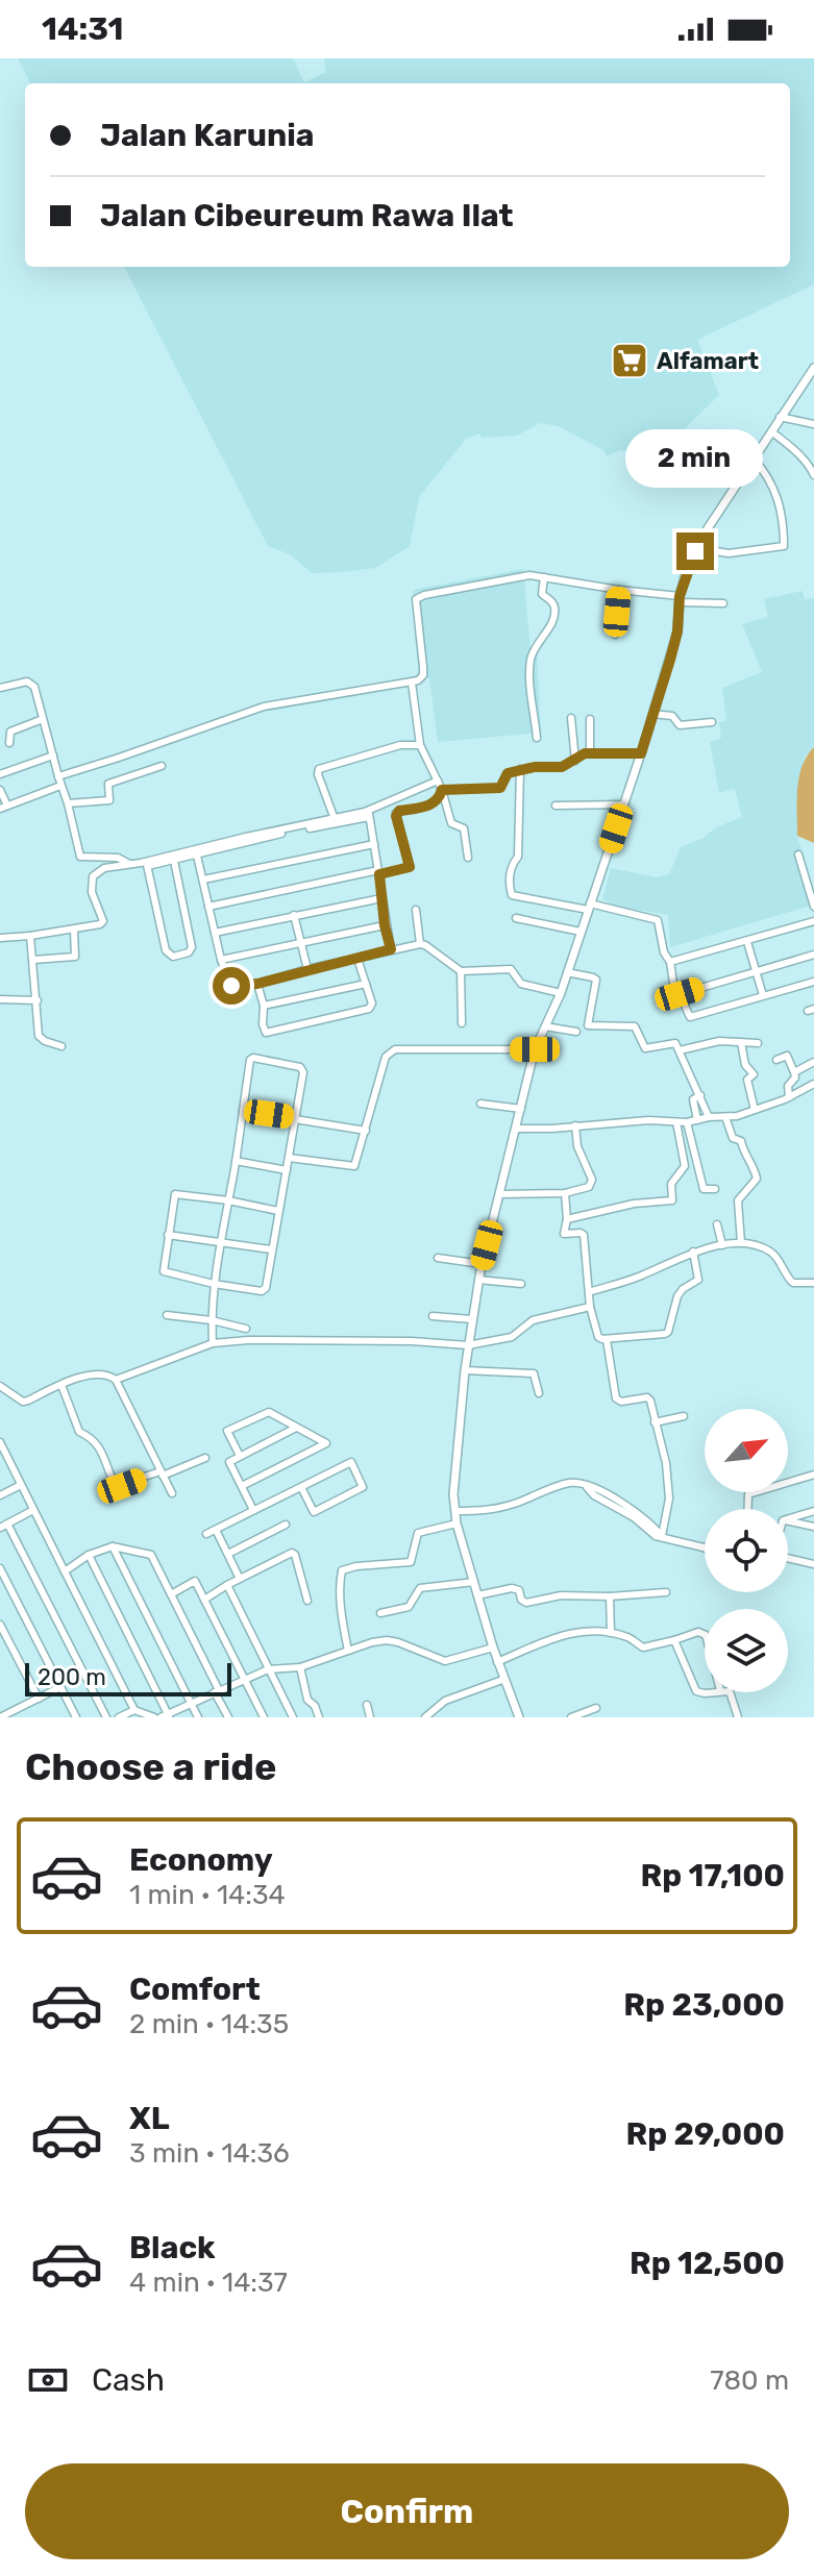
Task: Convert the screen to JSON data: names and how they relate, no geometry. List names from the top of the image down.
{
  "places": {
    "supermarket": ["Alfamart"]
  },
  "scale_bar": "200 m",
  "north": "top right",
  "page": {
    "status": "14:31",
    "banner": ["Jalan Karunia", "Jalan Cibeureum Rawa Ilat"],
    "bubble": "2 min",
    "scale": "200 m",
    "heading": "Choose a ride",
    "list": [
      {
        "name": "Economy",
        "note": "1 min · 14:34",
        "value": "Rp 17,100"
      },
      {
        "name": "Comfort",
        "note": "2 min · 14:35",
        "value": "Rp 23,000"
      },
      {
        "name": "XL",
        "note": "3 min · 14:36",
        "value": "Rp 29,000"
      },
      {
        "name": "Black",
        "note": "4 min · 14:37",
        "value": "Rp 12,500"
      }
    ],
    "pay": ["Cash", "780 m"],
    "buttons": "Confirm"
  }
}
